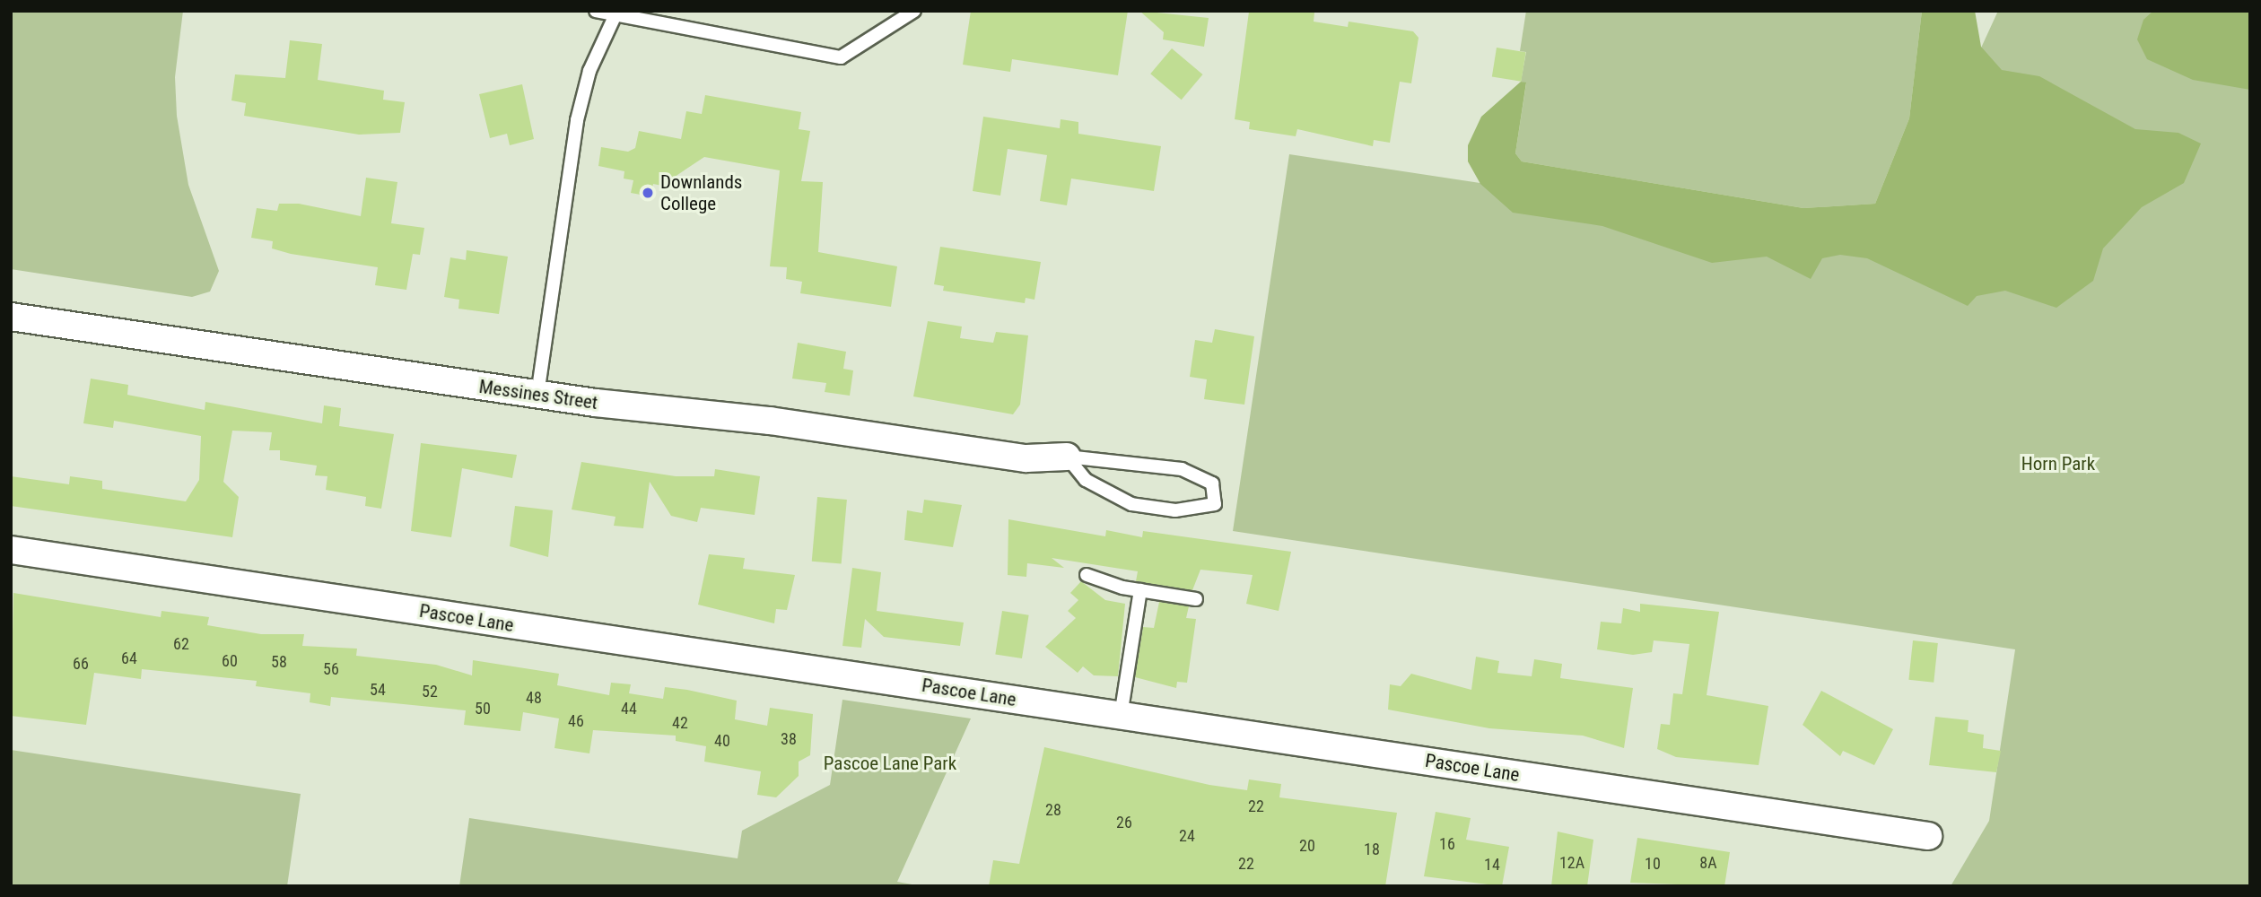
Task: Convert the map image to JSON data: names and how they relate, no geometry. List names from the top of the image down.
{
  "streets": {
    "street": ["Messines Street", "Pascoe Lane"]
  },
  "parks": ["Horn Park", "Pascoe Lane Park"],
  "places": ["Downlands College"],
  "house_numbers": [
    "62",
    "64",
    "60",
    "58",
    "66",
    "56",
    "54",
    "52",
    "48",
    "50",
    "44",
    "46",
    "42",
    "38",
    "40",
    "22",
    "28",
    "26",
    "24",
    "16",
    "20",
    "18",
    "12A",
    "8A",
    "22",
    "10",
    "14"
  ]
}
